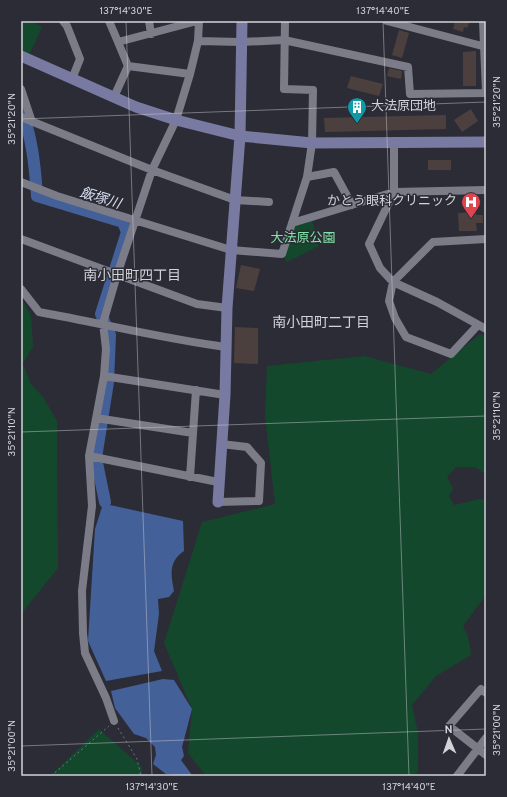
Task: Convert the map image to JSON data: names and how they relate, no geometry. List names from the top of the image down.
{
  "districts": ["南小田町四丁目", "南小田町二丁目"],
  "water": ["飯塚川"],
  "parks": ["大法原公園"],
  "places": {
    "building": ["大法原団地"],
    "hospital": ["かとう眼科クリニック"]
  },
  "north": "top",
  "coordinates": [
    "137°14'30\"E",
    "137°14'40\"E",
    "35°21'20\"N",
    "35°21'10\"N",
    "35°21'00\"N"
  ]
}
